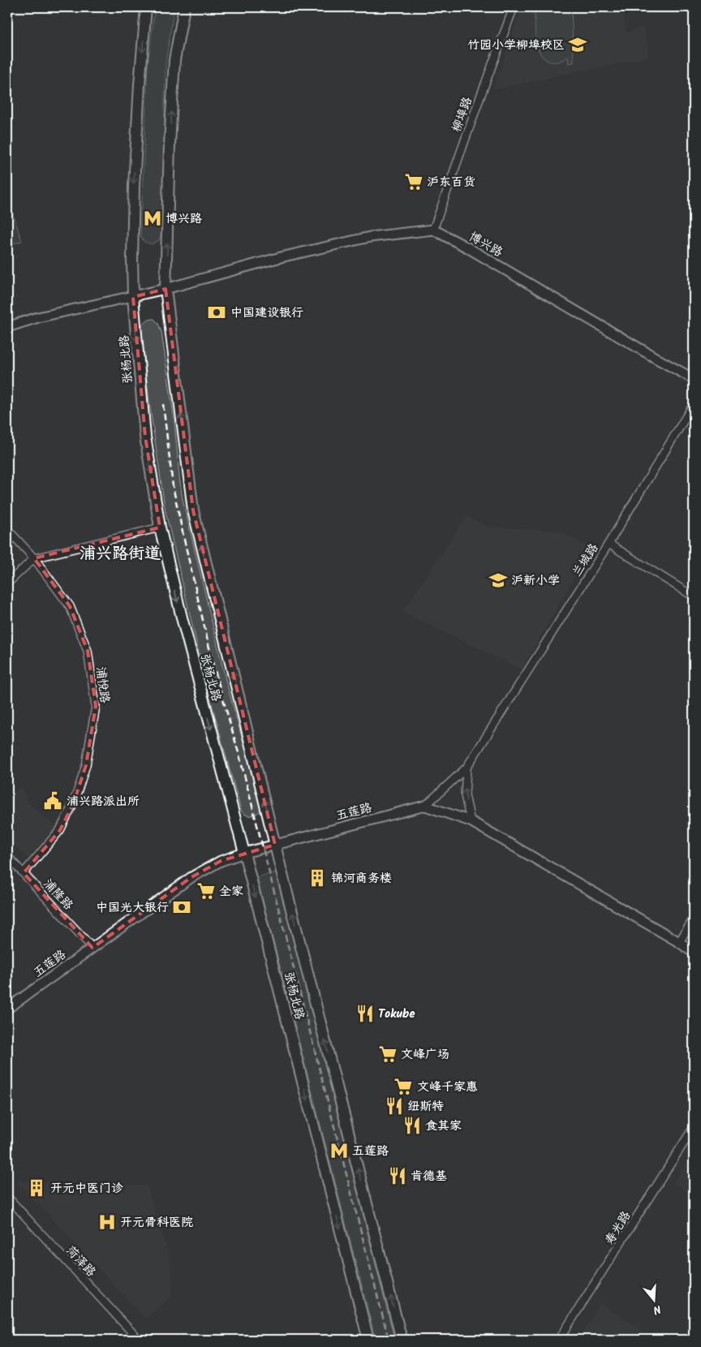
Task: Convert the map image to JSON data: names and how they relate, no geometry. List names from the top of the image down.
{
  "streets": {
    "main road": ["张杨北路"],
    "street": [
      "柳埠路",
      "博兴路",
      "兰城路",
      "浦悦路",
      "五莲路",
      "浦隆路",
      "寿光路",
      "菏泽路"
    ]
  },
  "crossings": [
    ["柳埠路", "博兴路"],
    ["张杨北路", "五莲路"],
    ["兰城路", "五莲路"],
    ["浦悦路", "浦隆路"],
    ["五莲路", "浦隆路"]
  ],
  "districts": ["浦兴路街道"],
  "places": {
    "school or university": ["竹园小学柳埠校区", "沪新小学"],
    "supermarket": [
      "沪东百货",
      "全家",
      "文峰广场",
      "文峰千家惠"
    ],
    "metro station": ["博兴路", "五莲路"],
    "bank": ["中国建设银行", "中国光大银行"],
    "public building": ["浦兴路派出所"],
    "building": ["锦河商务楼", "开元中医门诊"],
    "restaurant": [
      "Tokube",
      "纽斯特",
      "食其家",
      "肯德基"
    ],
    "hospital": ["开元骨科医院"]
  },
  "north": "bottom"
}
